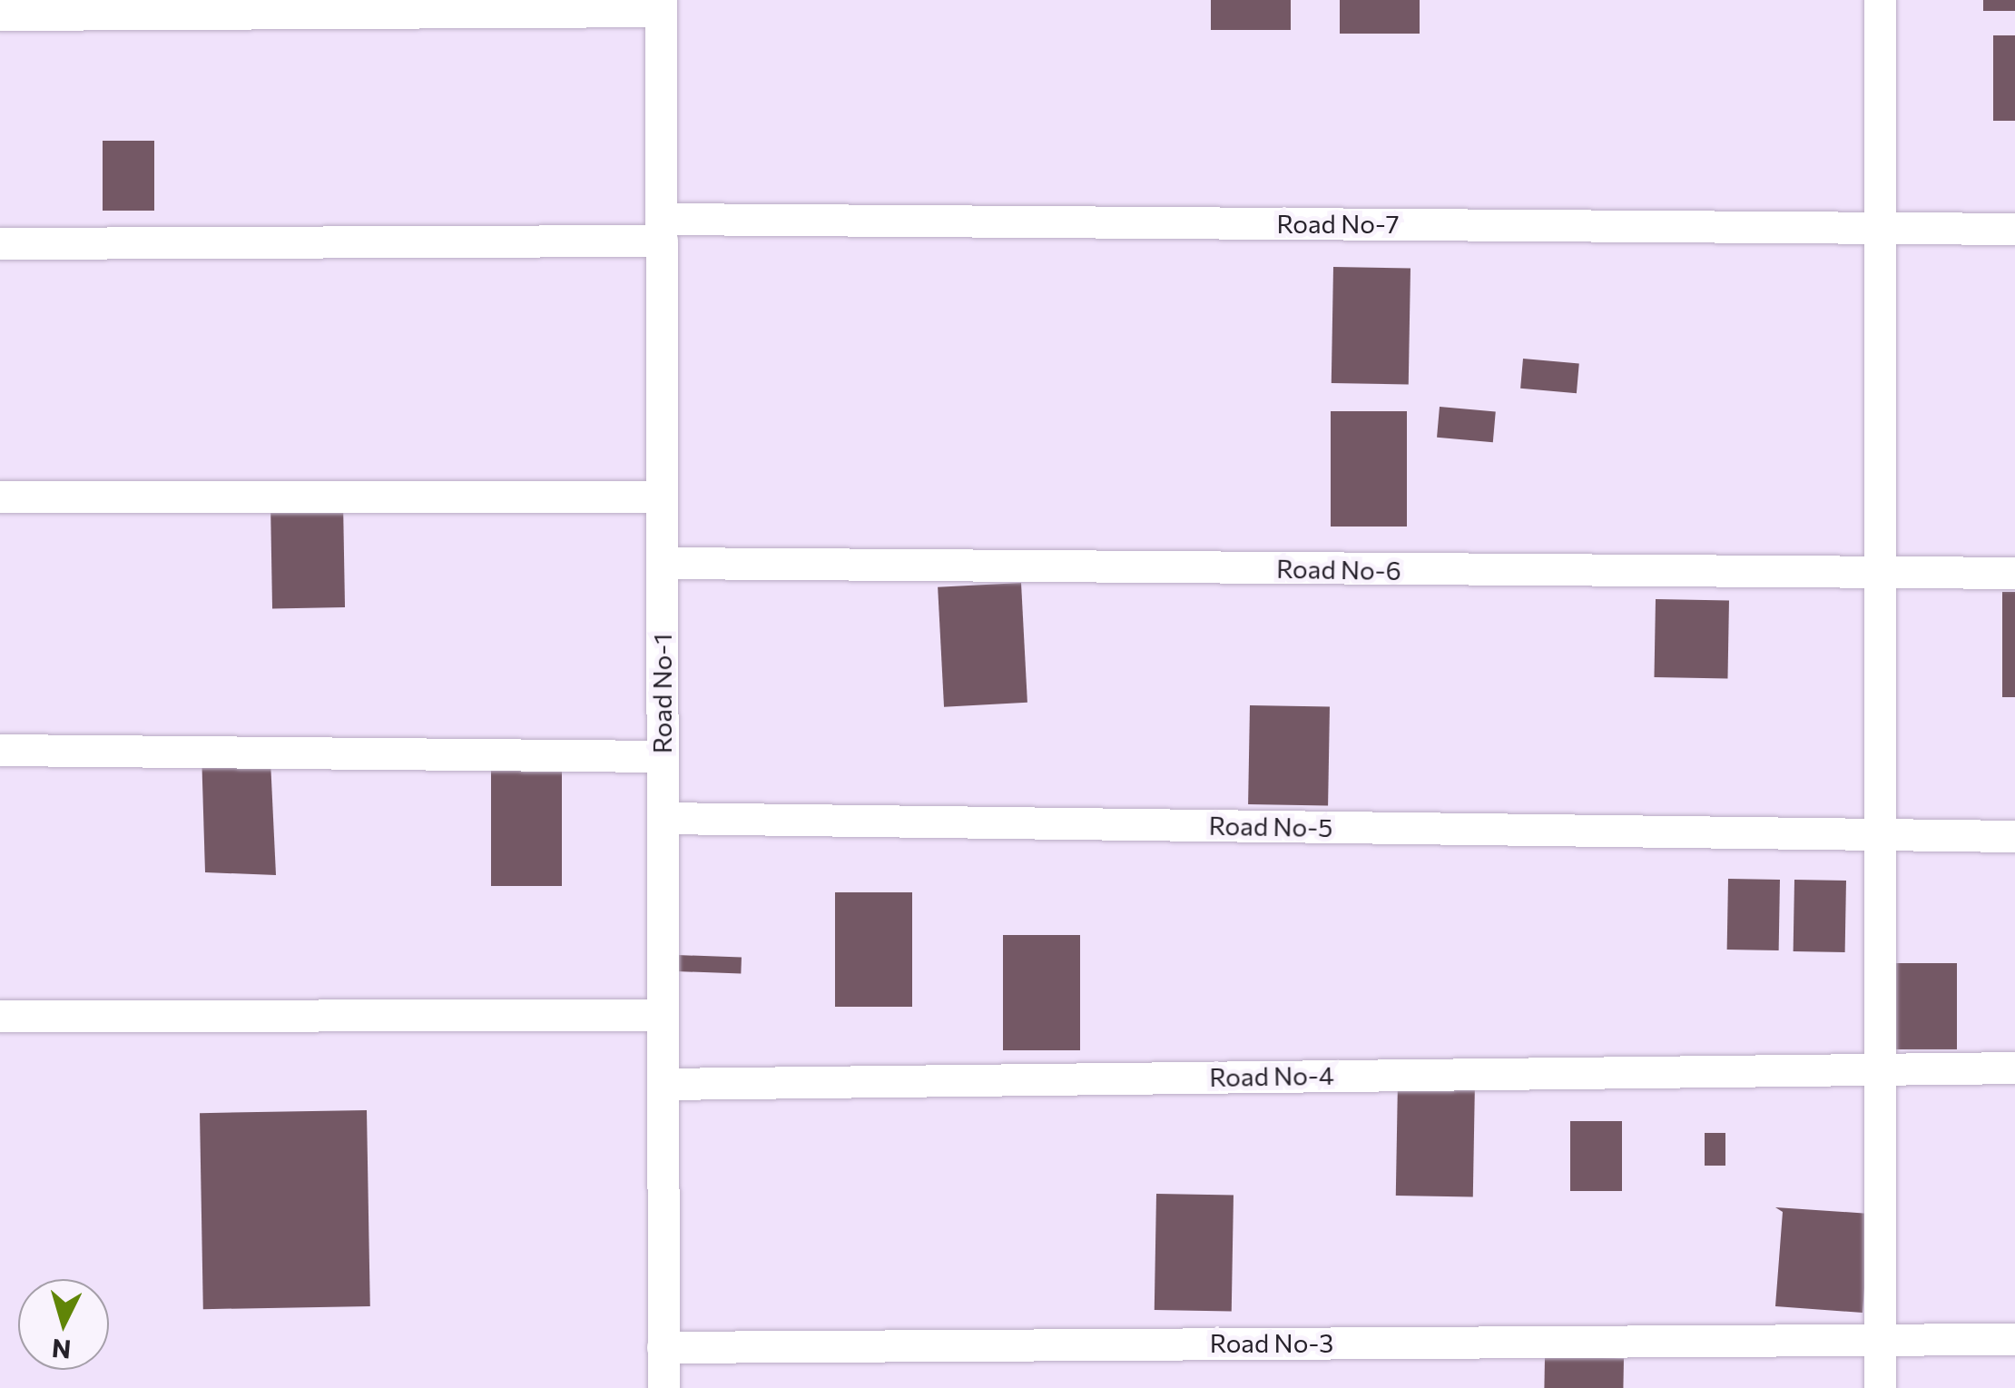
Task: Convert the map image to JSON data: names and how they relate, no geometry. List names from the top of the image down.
{
  "streets": {
    "street": [
      "Road No-7",
      "Road No-6",
      "Road No-1",
      "Road No-5",
      "Road No-4",
      "Road No-3"
    ]
  },
  "crossings": [
    ["Road No-7", "Road No-1"],
    ["Road No-6", "Road No-1"],
    ["Road No-1", "Road No-5"],
    ["Road No-1", "Road No-4"],
    ["Road No-1", "Road No-3"]
  ],
  "north": "bottom"
}
